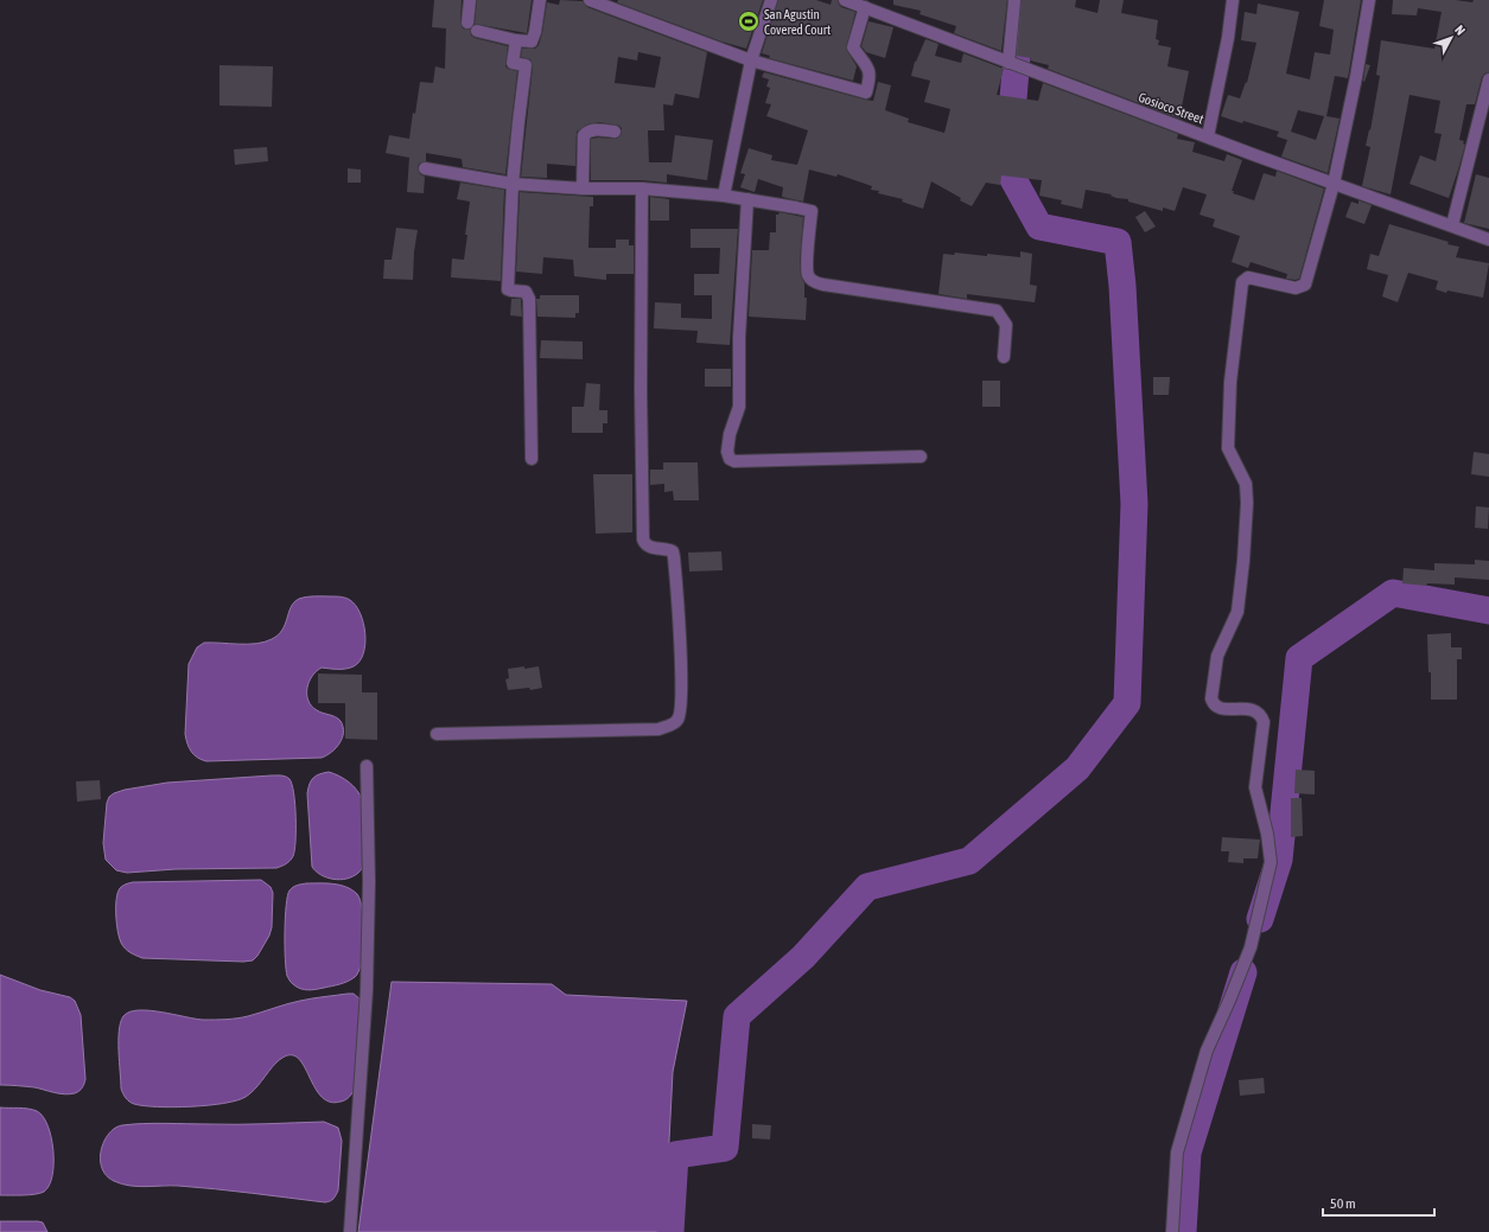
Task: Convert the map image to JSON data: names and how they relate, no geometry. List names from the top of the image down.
{
  "streets": {
    "street": ["Gosioco Street"]
  },
  "places": {
    "sports": ["San Agustin Covered Court"]
  },
  "scale_bar": "50 m",
  "north": "top right"
}
